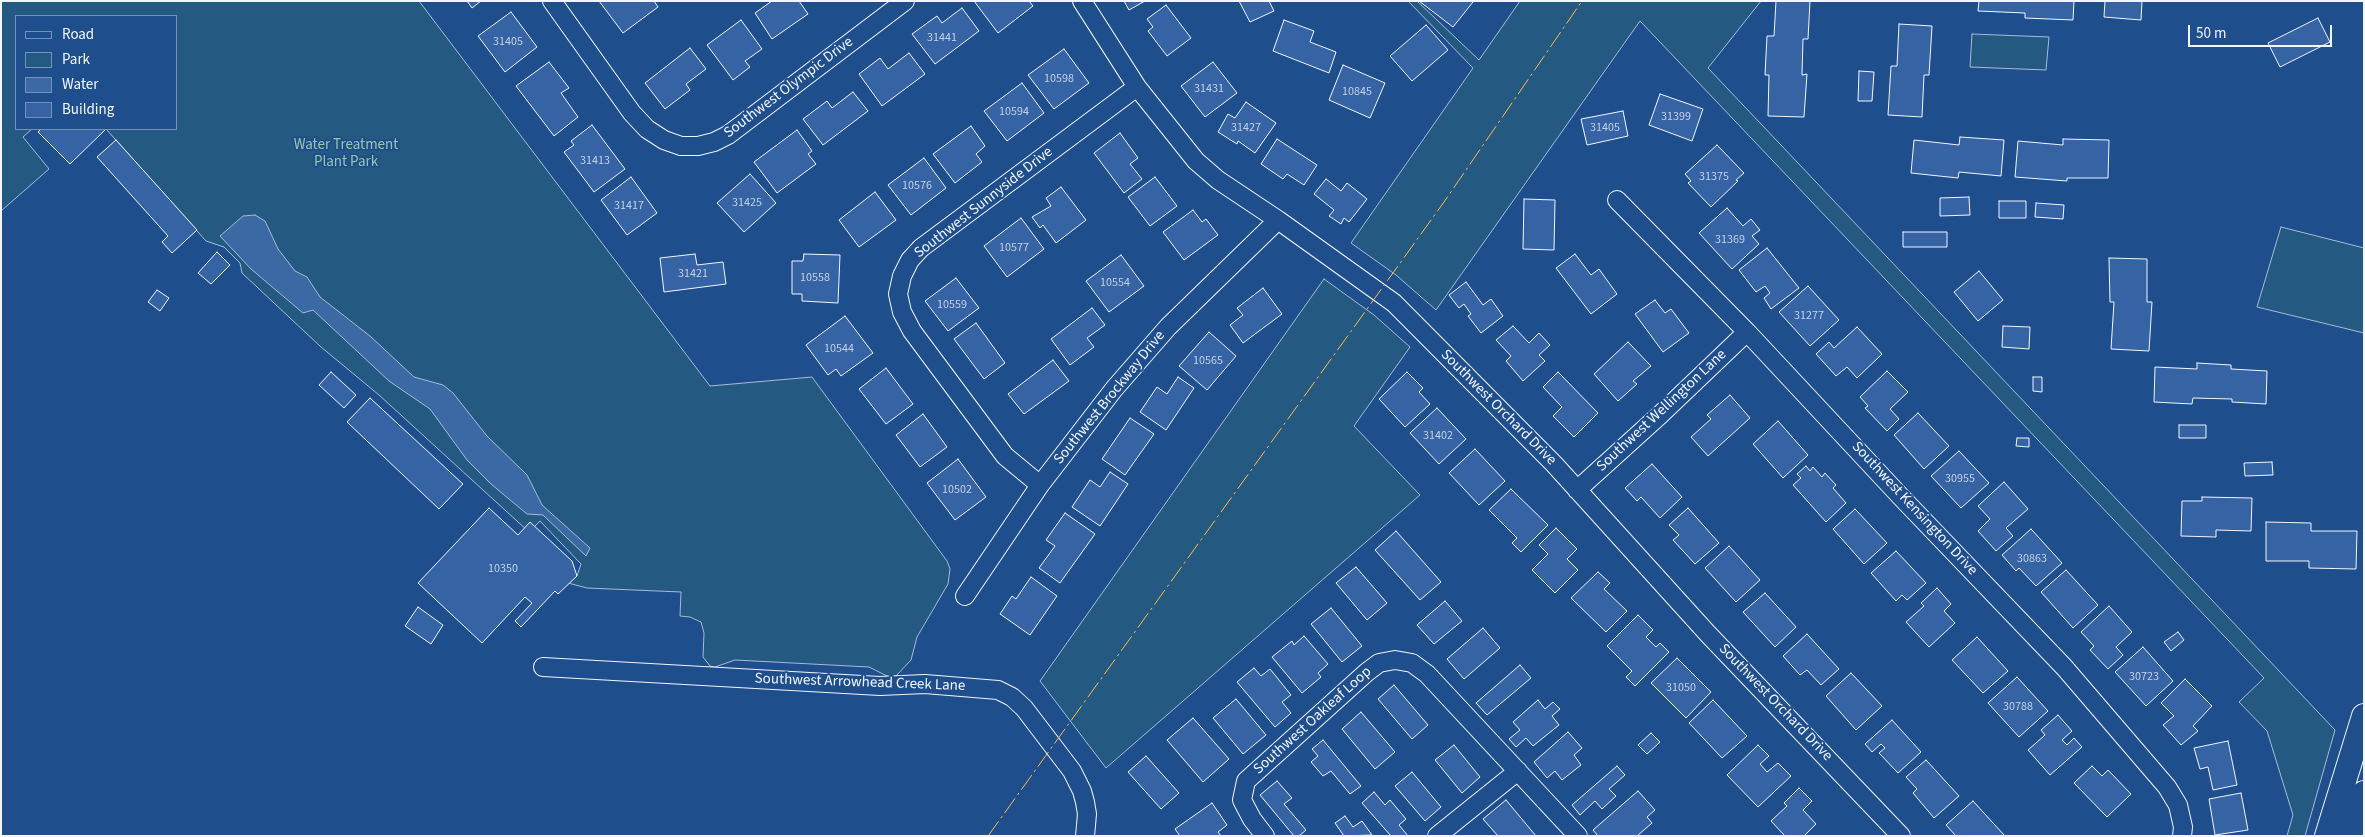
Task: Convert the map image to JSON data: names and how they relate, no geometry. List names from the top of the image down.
{
  "streets": {
    "street": [
      "Southwest Olympic Drive",
      "Southwest Sunnyside Drive",
      "Southwest Brockway Drive",
      "Southwest Orchard Drive",
      "Southwest Wellington Lane",
      "Southwest Kensington Drive",
      "Southwest Arrowhead Creek Lane",
      "Southwest Oakleaf Loop"
    ]
  },
  "crossings": [
    ["Southwest Sunnyside Drive", "Southwest Brockway Drive"],
    ["Southwest Sunnyside Drive", "Southwest Orchard Drive"],
    ["Southwest Brockway Drive", "Southwest Orchard Drive"],
    ["Southwest Orchard Drive", "Southwest Wellington Lane"],
    ["Southwest Wellington Lane", "Southwest Kensington Drive"]
  ],
  "parks": ["Water Treatment Plant Park"],
  "house_numbers": [
    "31441",
    "31405",
    "10598",
    "31431",
    "10845",
    "10594",
    "31399",
    "31427",
    "31405",
    "31413",
    "31375",
    "10576",
    "31425",
    "31417",
    "31369",
    "10577",
    "31421",
    "10558",
    "10554",
    "10559",
    "31277",
    "10544",
    "10565",
    "31402",
    "30955",
    "10502",
    "30863",
    "10350",
    "30723",
    "31050",
    "30788"
  ],
  "legend": [
    "Road",
    "Park",
    "Water",
    "Building"
  ],
  "scale_bar": "50 m"
}
